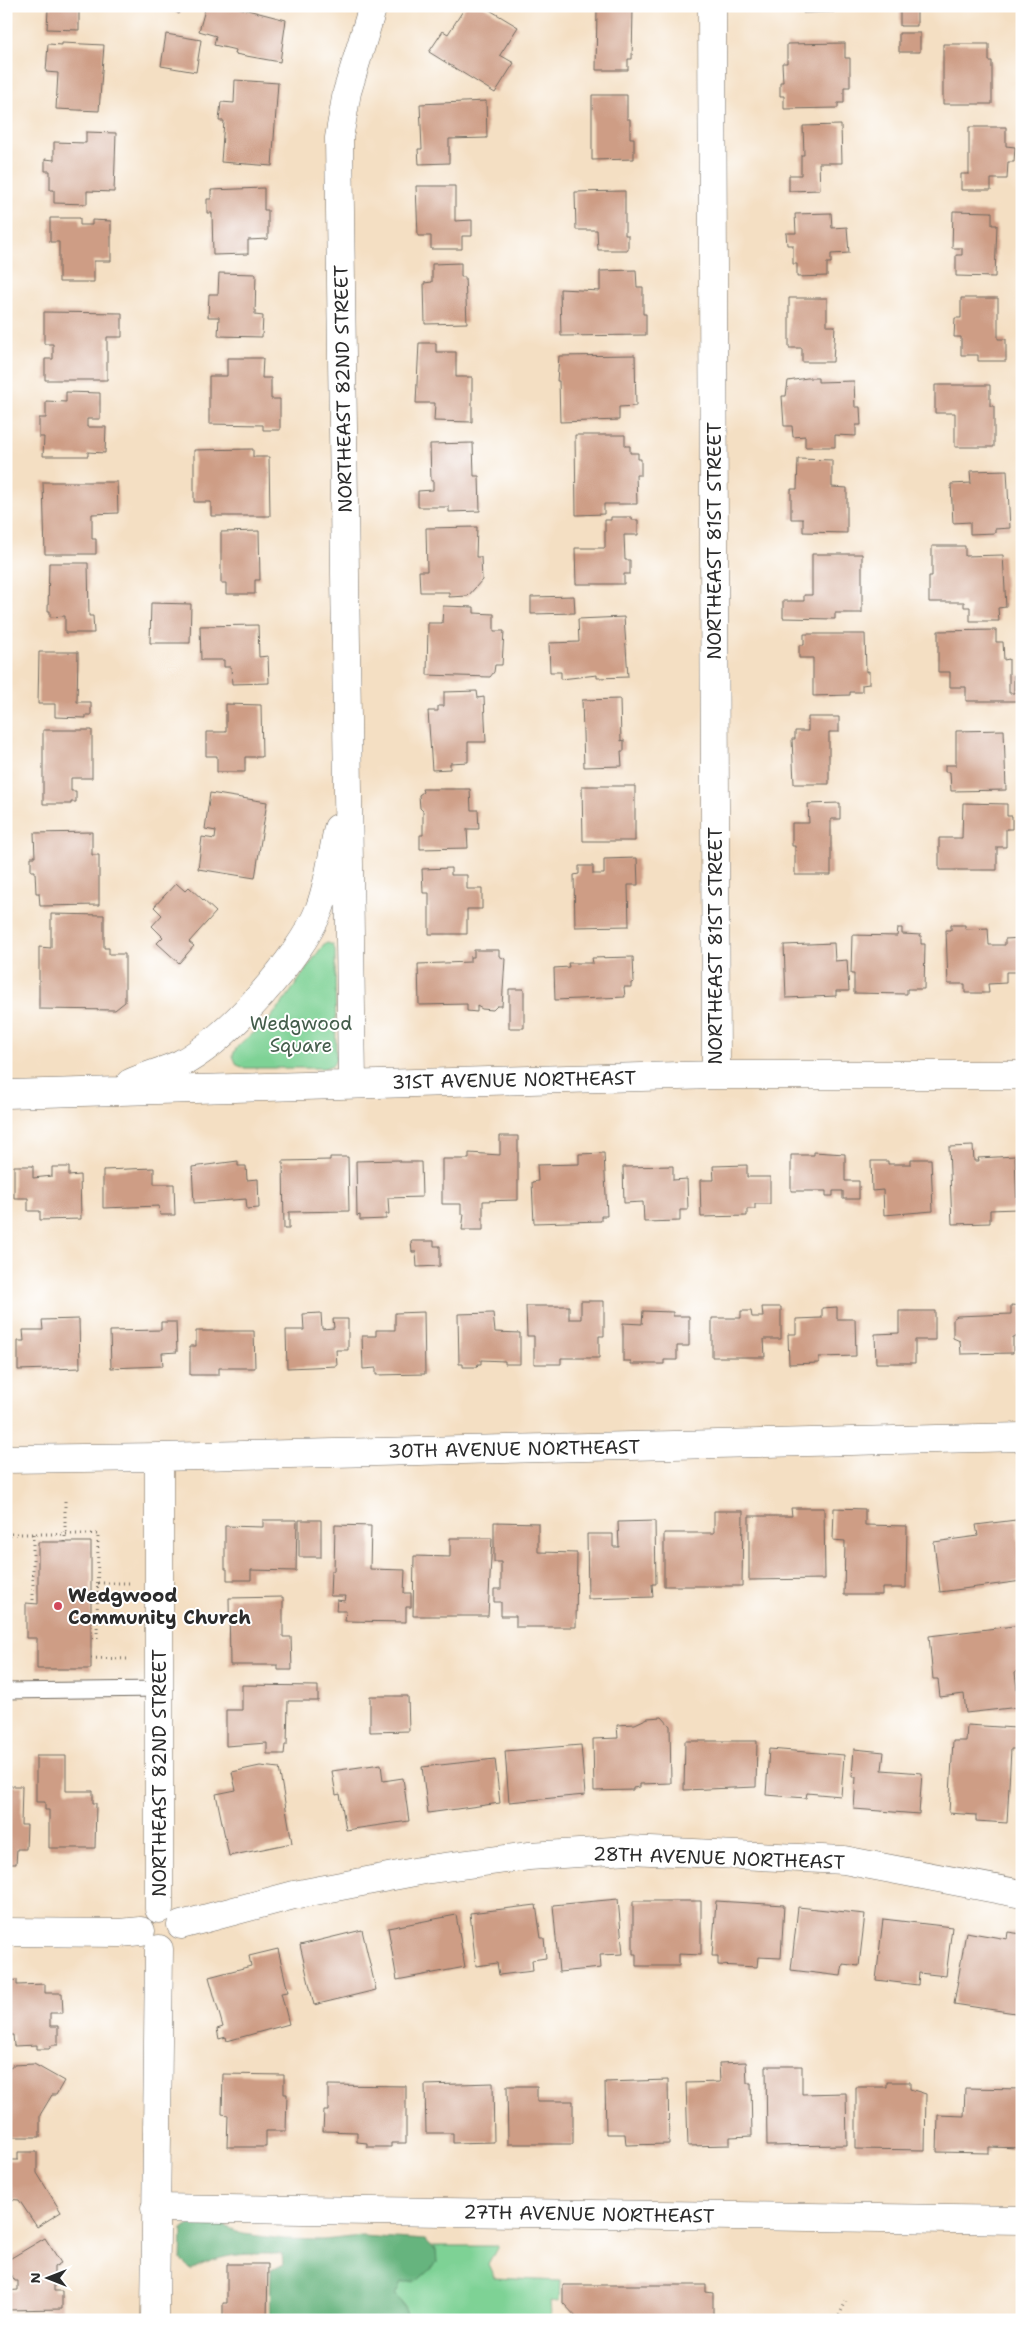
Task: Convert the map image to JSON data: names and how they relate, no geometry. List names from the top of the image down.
{
  "streets": {
    "street": [
      "NORTHEAST 82ND STREET",
      "NORTHEAST 81ST STREET",
      "31ST AVENUE NORTHEAST",
      "30TH AVENUE NORTHEAST",
      "28TH AVENUE NORTHEAST",
      "27TH AVENUE NORTHEAST"
    ]
  },
  "crossings": [
    ["NORTHEAST 82ND STREET", "31ST AVENUE NORTHEAST"],
    ["NORTHEAST 82ND STREET", "30TH AVENUE NORTHEAST"],
    ["NORTHEAST 82ND STREET", "28TH AVENUE NORTHEAST"],
    ["NORTHEAST 81ST STREET", "31ST AVENUE NORTHEAST"]
  ],
  "parks": ["Wedgwood Square"],
  "places": ["Wedgwood Community Church"],
  "north": "left"
}
